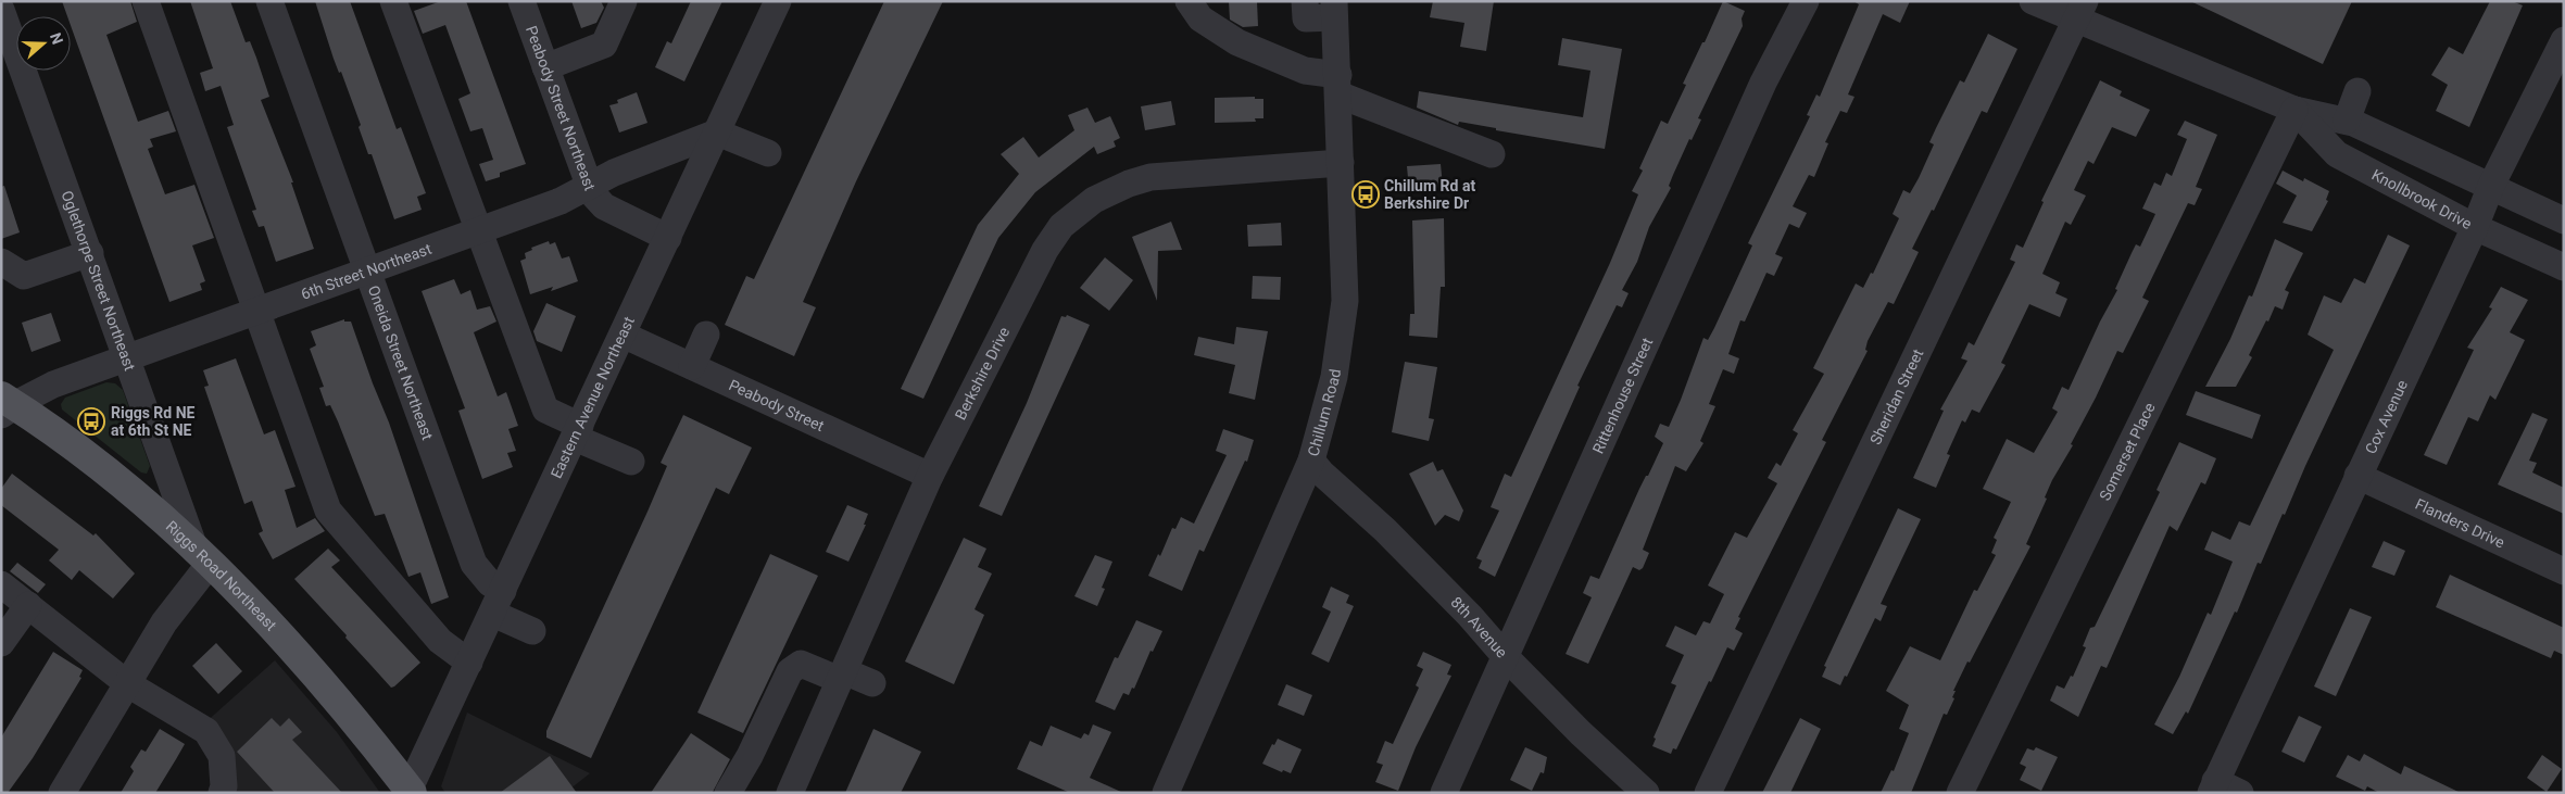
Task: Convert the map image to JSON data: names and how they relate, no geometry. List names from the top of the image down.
{
  "streets": {
    "main road": ["Riggs Road Northeast"],
    "street": [
      "Peabody Street Northeast",
      "Knollbrook Drive",
      "6th Street Northeast",
      "Oglethorpe Street Northeast",
      "Oneida Street Northeast",
      "Berkshire Drive",
      "Rittenhouse Street",
      "Eastern Avenue Northeast",
      "Sheridan Street",
      "Peabody Street",
      "Chillum Road",
      "Cox Avenue",
      "Somerset Place",
      "Flanders Drive",
      "8th Avenue"
    ]
  },
  "crossings": [
    ["Peabody Street Northeast", "6th Street Northeast"],
    ["Peabody Street Northeast", "Eastern Avenue Northeast"],
    ["Knollbrook Drive", "Sheridan Street"],
    ["Knollbrook Drive", "Cox Avenue"],
    ["Knollbrook Drive", "Somerset Place"],
    ["6th Street Northeast", "Oglethorpe Street Northeast"],
    ["6th Street Northeast", "Oneida Street Northeast"],
    ["6th Street Northeast", "Eastern Avenue Northeast"],
    ["6th Street Northeast", "Riggs Road Northeast"],
    ["Oglethorpe Street Northeast", "Riggs Road Northeast"],
    ["Oneida Street Northeast", "Eastern Avenue Northeast"],
    ["Berkshire Drive", "Peabody Street"],
    ["Berkshire Drive", "Chillum Road"],
    ["Rittenhouse Street", "8th Avenue"],
    ["Eastern Avenue Northeast", "Peabody Street"],
    ["Eastern Avenue Northeast", "Riggs Road Northeast"],
    ["Chillum Road", "8th Avenue"],
    ["Cox Avenue", "Flanders Drive"]
  ],
  "places": {
    "bus stop": ["Chillum Rd at Berkshire Dr", "Riggs Rd NE at 6th St NE"]
  },
  "north": "right"
}
